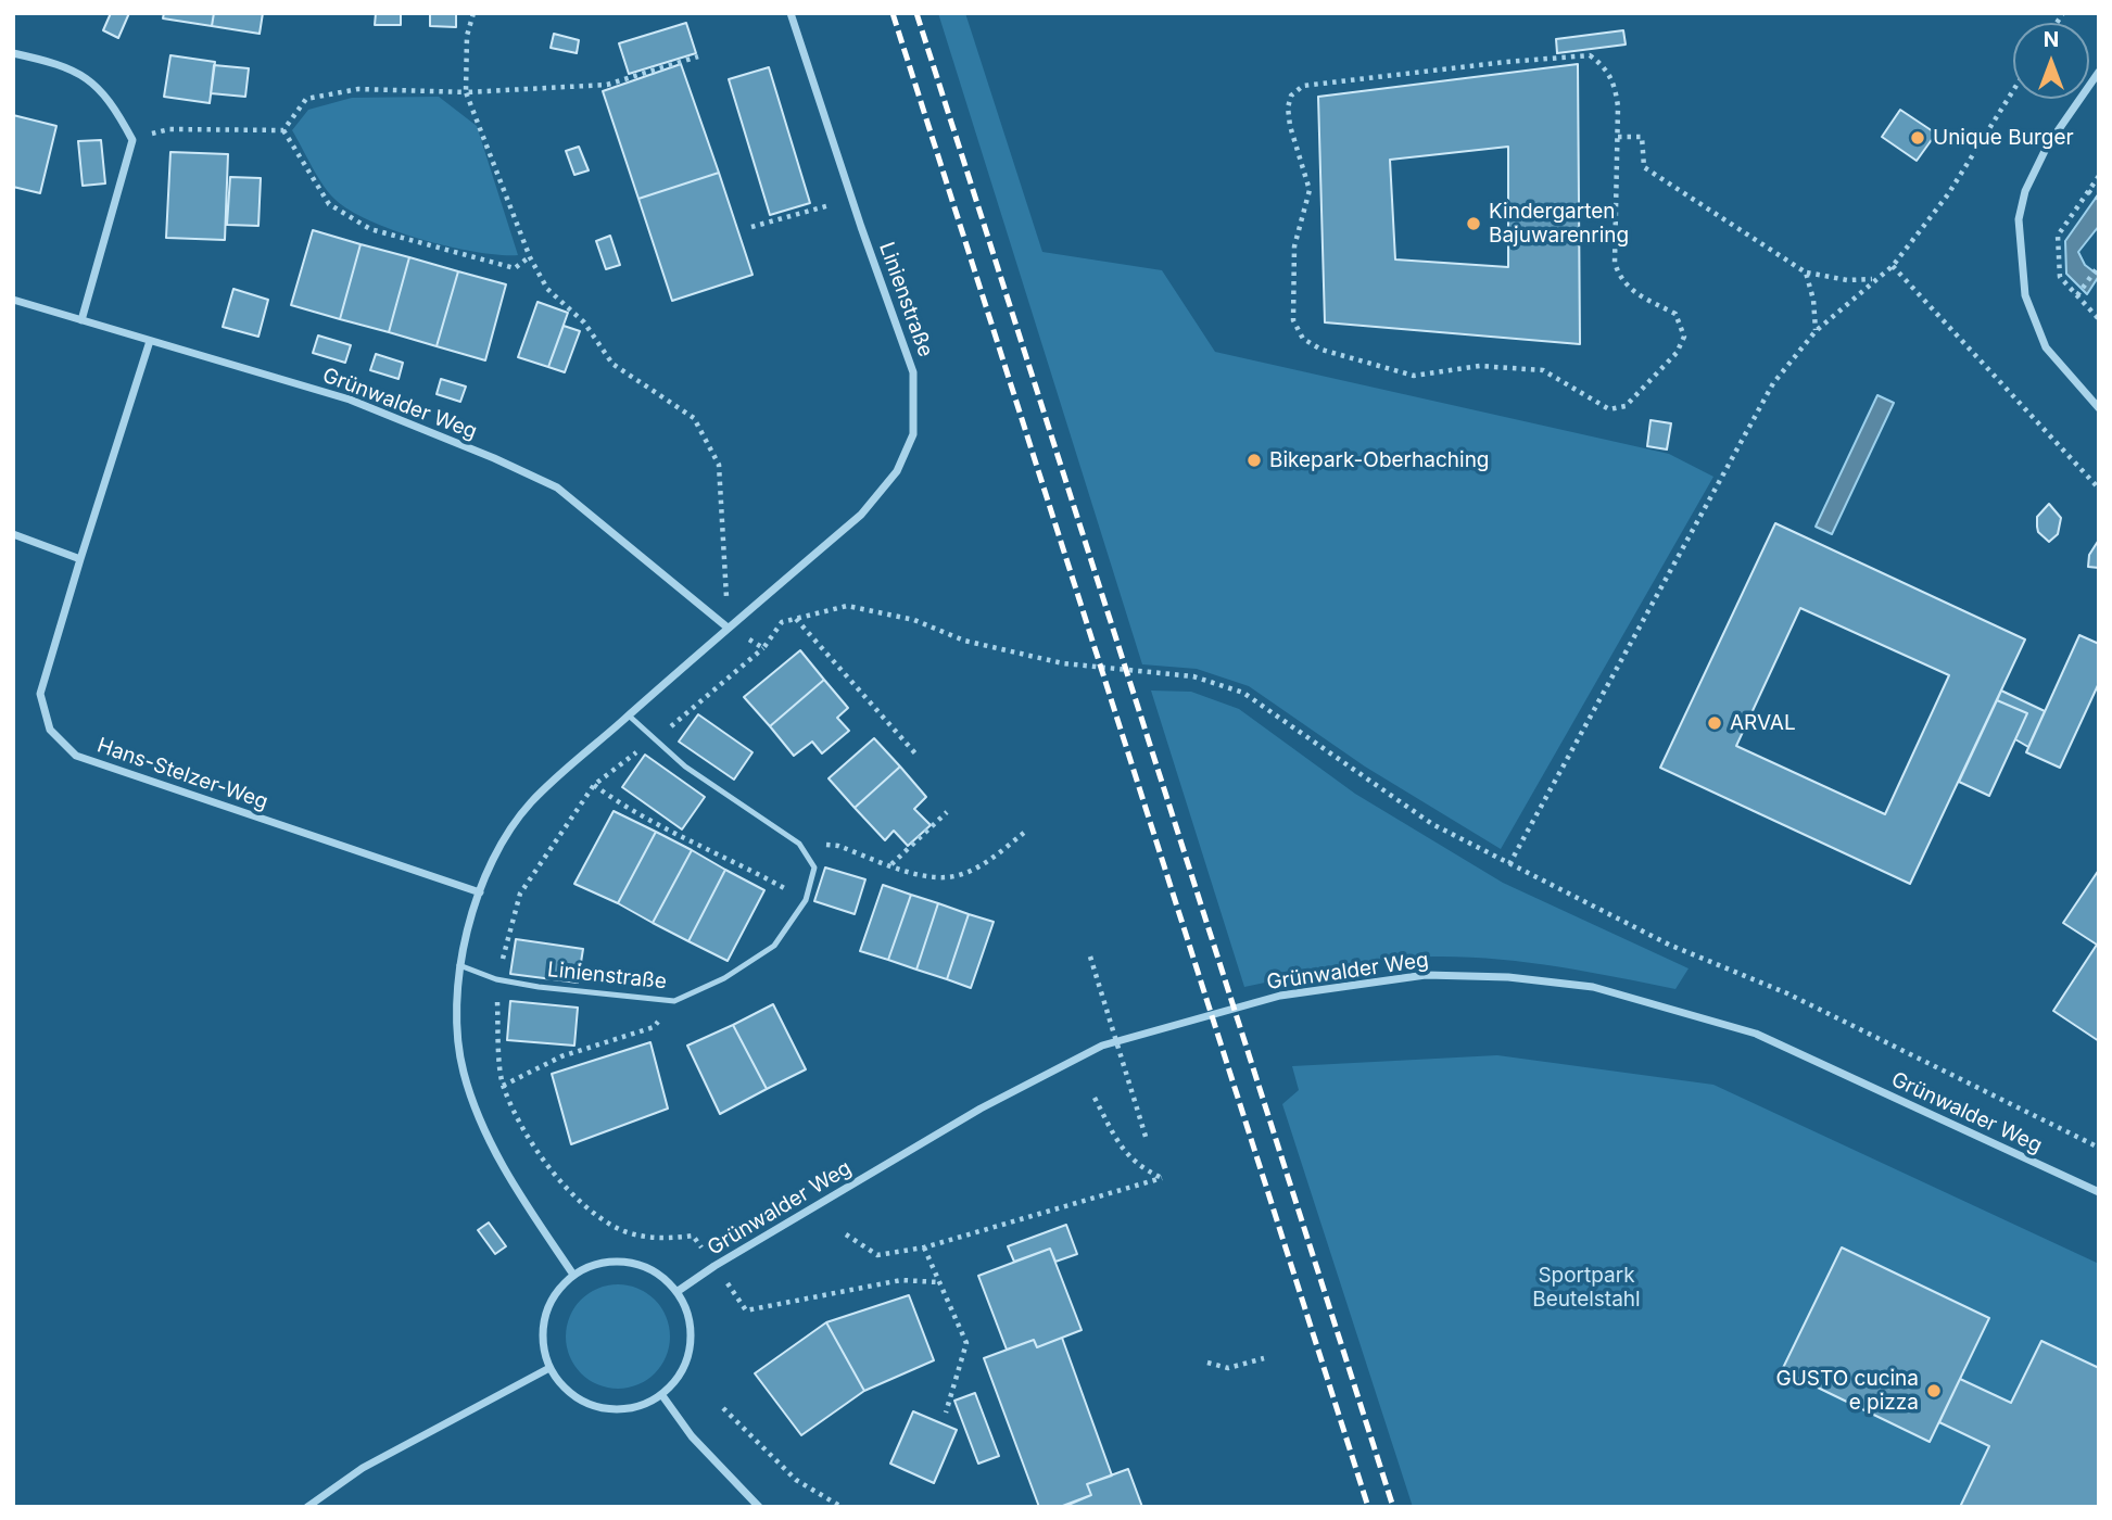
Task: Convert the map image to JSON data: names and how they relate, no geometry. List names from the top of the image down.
{
  "streets": {
    "street": ["Linienstraße", "Grünwalder Weg", "Hans-Stelzer-Weg"]
  },
  "crossings": [
    ["Linienstraße", "Grünwalder Weg"],
    ["Linienstraße", "Hans-Stelzer-Weg"],
    ["Grünwalder Weg", "Hans-Stelzer-Weg"]
  ],
  "parks": ["Sportpark Beutelstahl"],
  "places": [
    "Unique Burger",
    "Kindergarten Bajuwarenring",
    "Bikepark-Oberhaching",
    "ARVAL",
    "GUSTO cucina e pizza"
  ],
  "north": "top"
}
